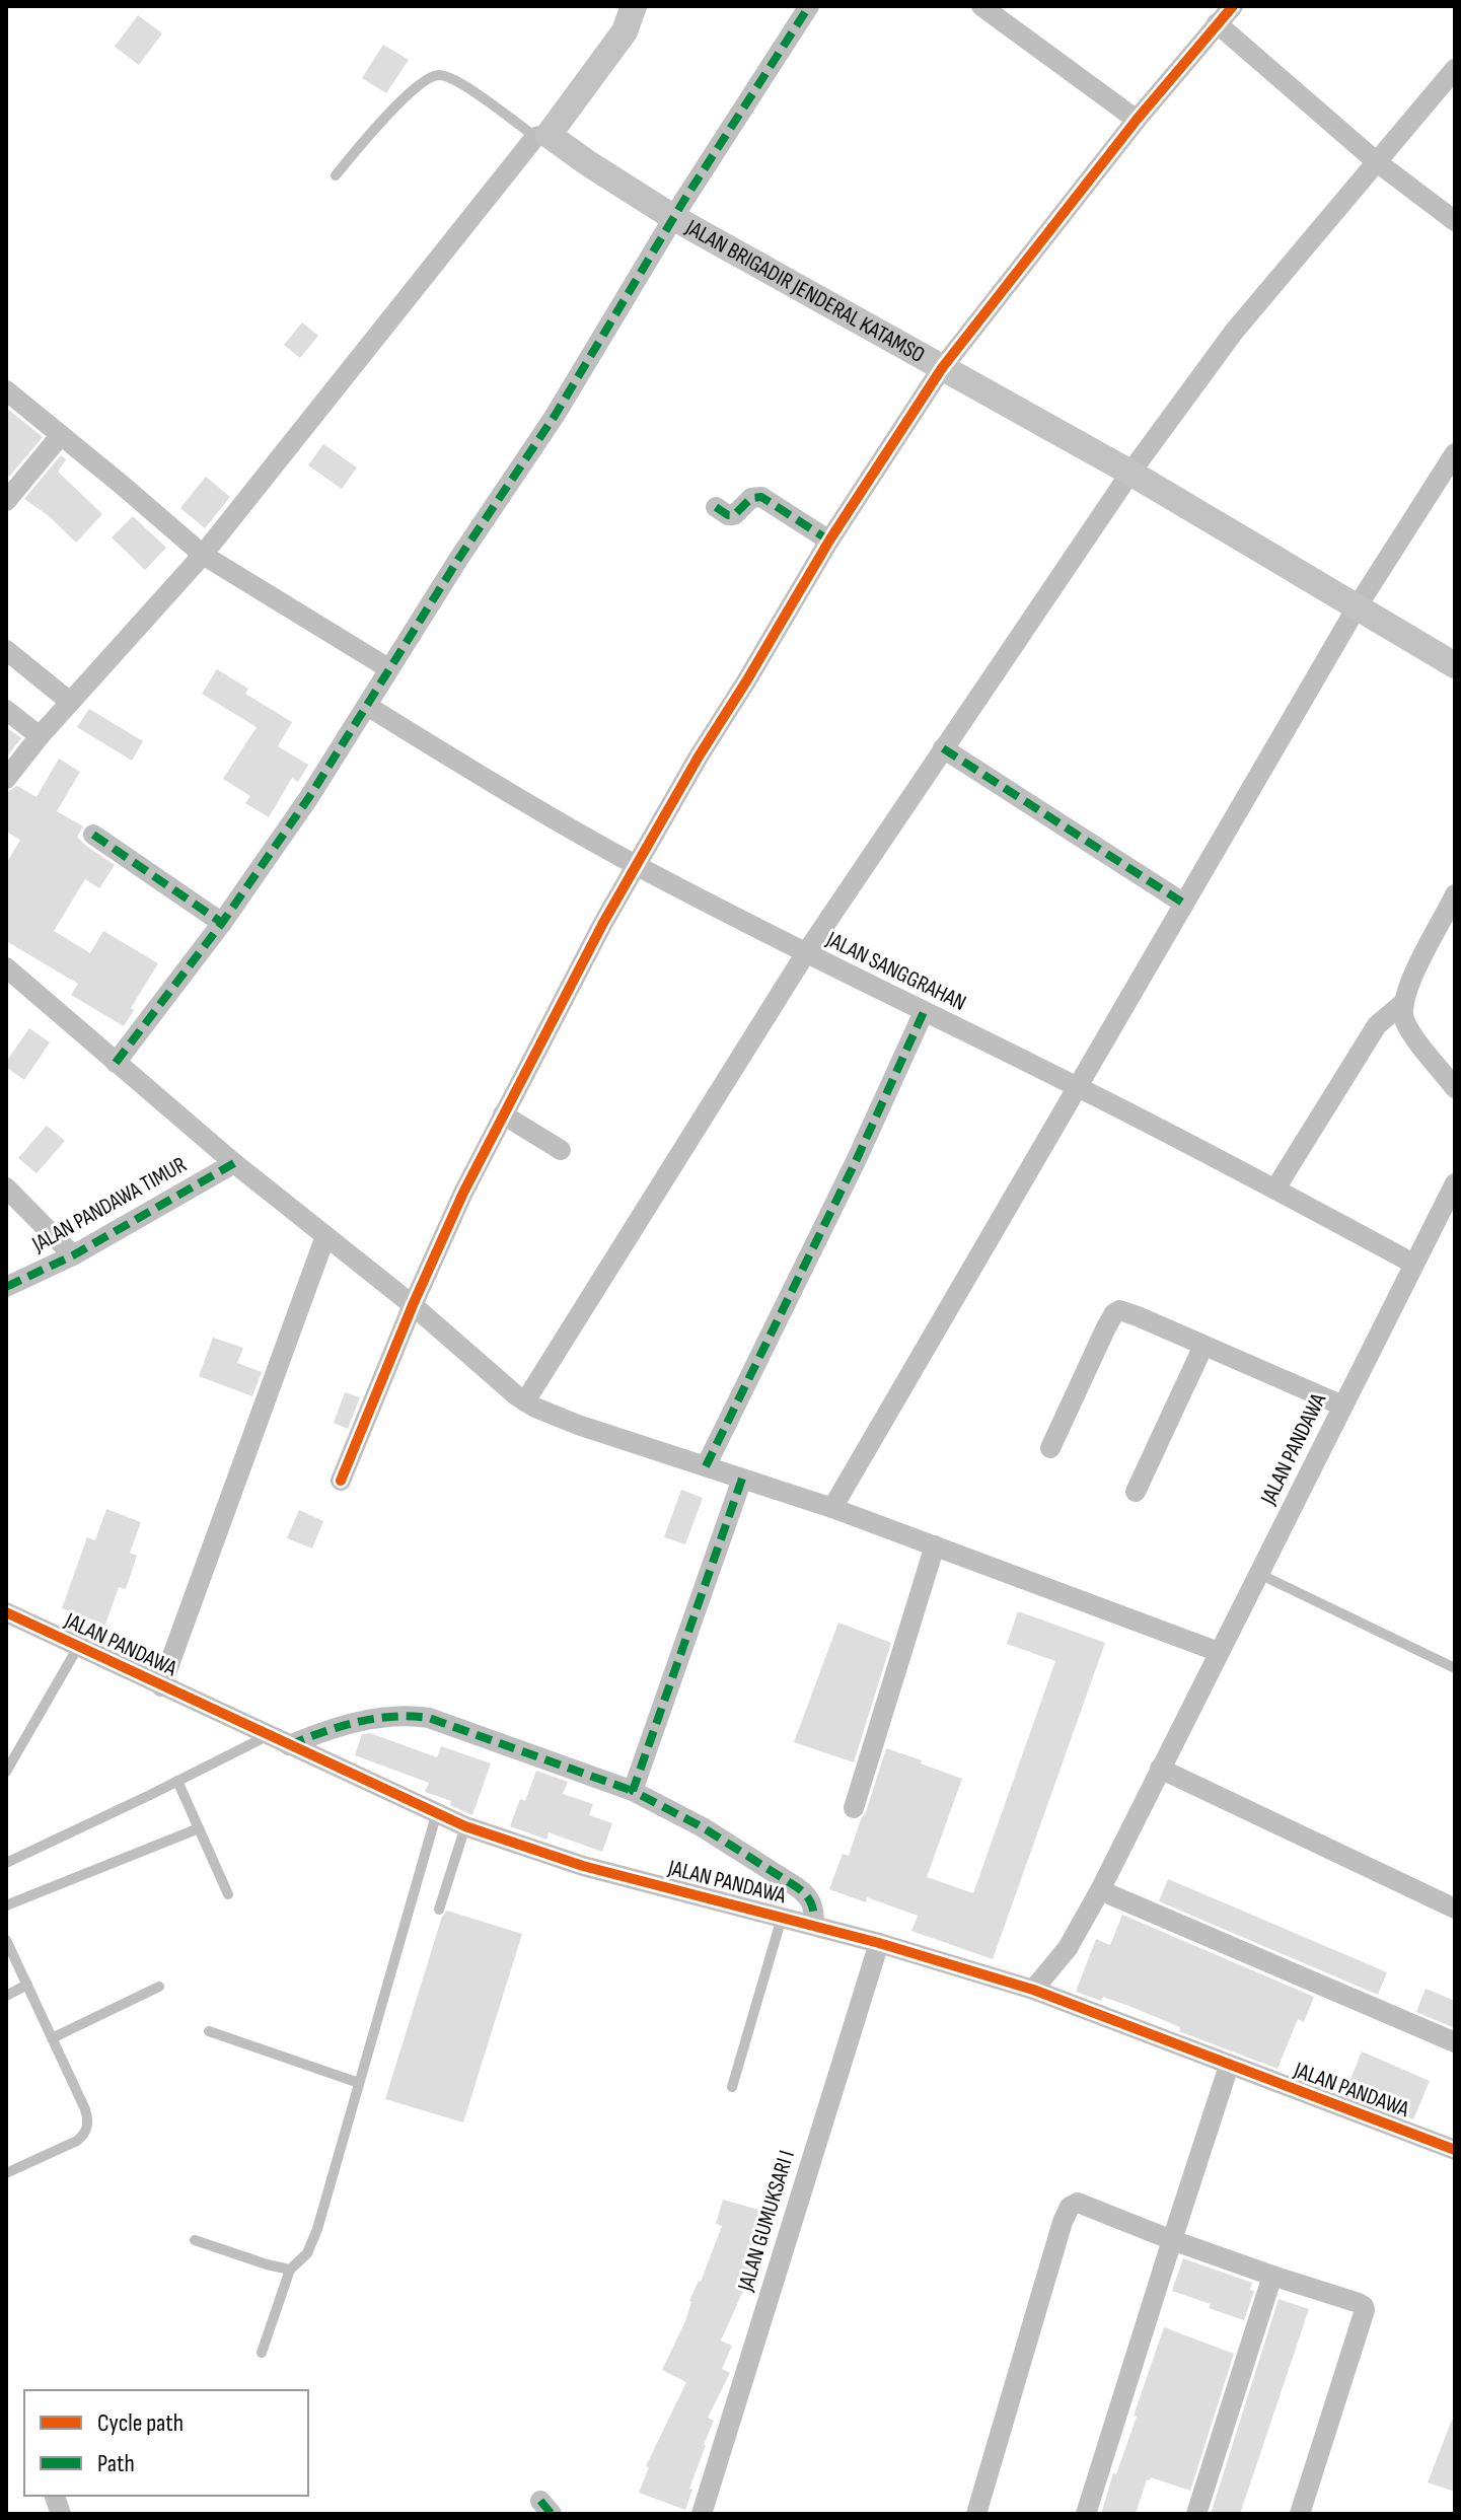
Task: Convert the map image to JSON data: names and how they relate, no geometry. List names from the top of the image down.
{
  "streets": {
    "main road": ["JALAN BRIGADIR JENDERAL KATAMSO"],
    "street": [
      "JALAN SANGGRAHAN",
      "JALAN PANDAWA TIMUR",
      "JALAN PANDAWA",
      "JALAN GUMUKSARI I"
    ]
  },
  "crossings": [
    ["JALAN SANGGRAHAN", "JALAN PANDAWA"],
    ["JALAN PANDAWA", "JALAN GUMUKSARI I"]
  ],
  "legend": ["Cycle path", "Path"]
}
